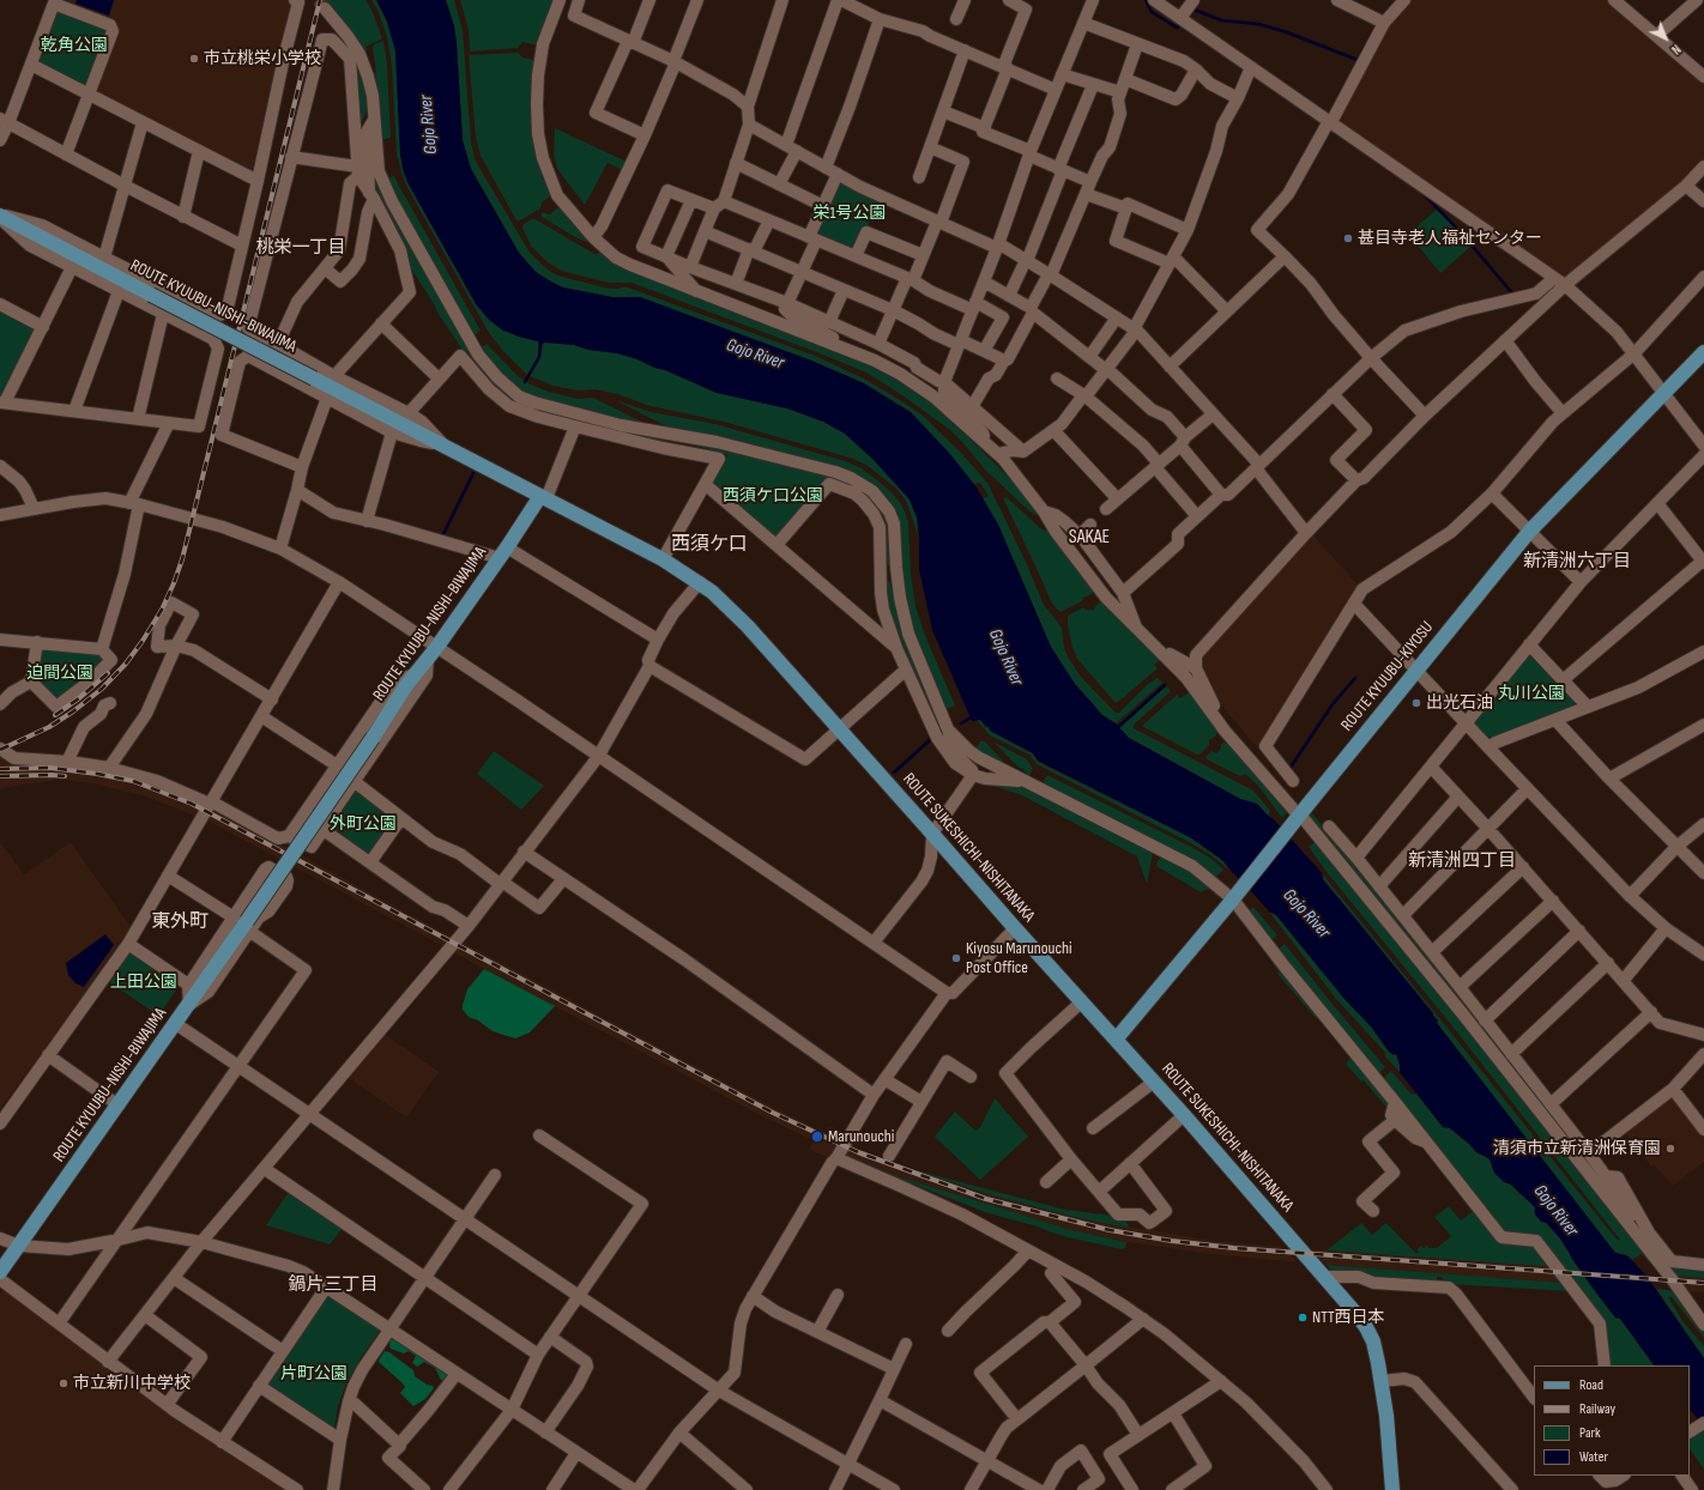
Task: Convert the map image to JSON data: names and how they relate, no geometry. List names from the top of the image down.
{
  "streets": {
    "main road": ["ROUTE KYUUBU-NISHI-BIWAJIMA", "ROUTE KYUUBU-KIYOSU", "ROUTE SUKESHICHI-NISHITANAKA"]
  },
  "crossings": [
    ["ROUTE KYUUBU-NISHI-BIWAJIMA", "ROUTE SUKESHICHI-NISHITANAKA"],
    ["ROUTE KYUUBU-KIYOSU", "ROUTE SUKESHICHI-NISHITANAKA"]
  ],
  "districts": [
    "桃栄一丁目",
    "SAKAE",
    "西須ケ口",
    "新清洲六丁目",
    "新清洲四丁目",
    "東外町",
    "鍋片三丁目"
  ],
  "water": ["Gojo River"],
  "parks": [
    "乾角公園",
    "栄1号公園",
    "西須ケ口公園",
    "迫間公園",
    "丸川公園",
    "外町公園",
    "上田公園",
    "片町公園"
  ],
  "places": [
    "市立桃栄小学校",
    "甚目寺老人福祉センター",
    "出光石油",
    "Kiyosu Marunouchi Post Office",
    "Marunouchi",
    "清須市立新清洲保育園",
    "NTT西日本",
    "市立新川中学校"
  ],
  "legend": [
    "Road",
    "Railway",
    "Park",
    "Water"
  ],
  "north": "bottom right"
}
